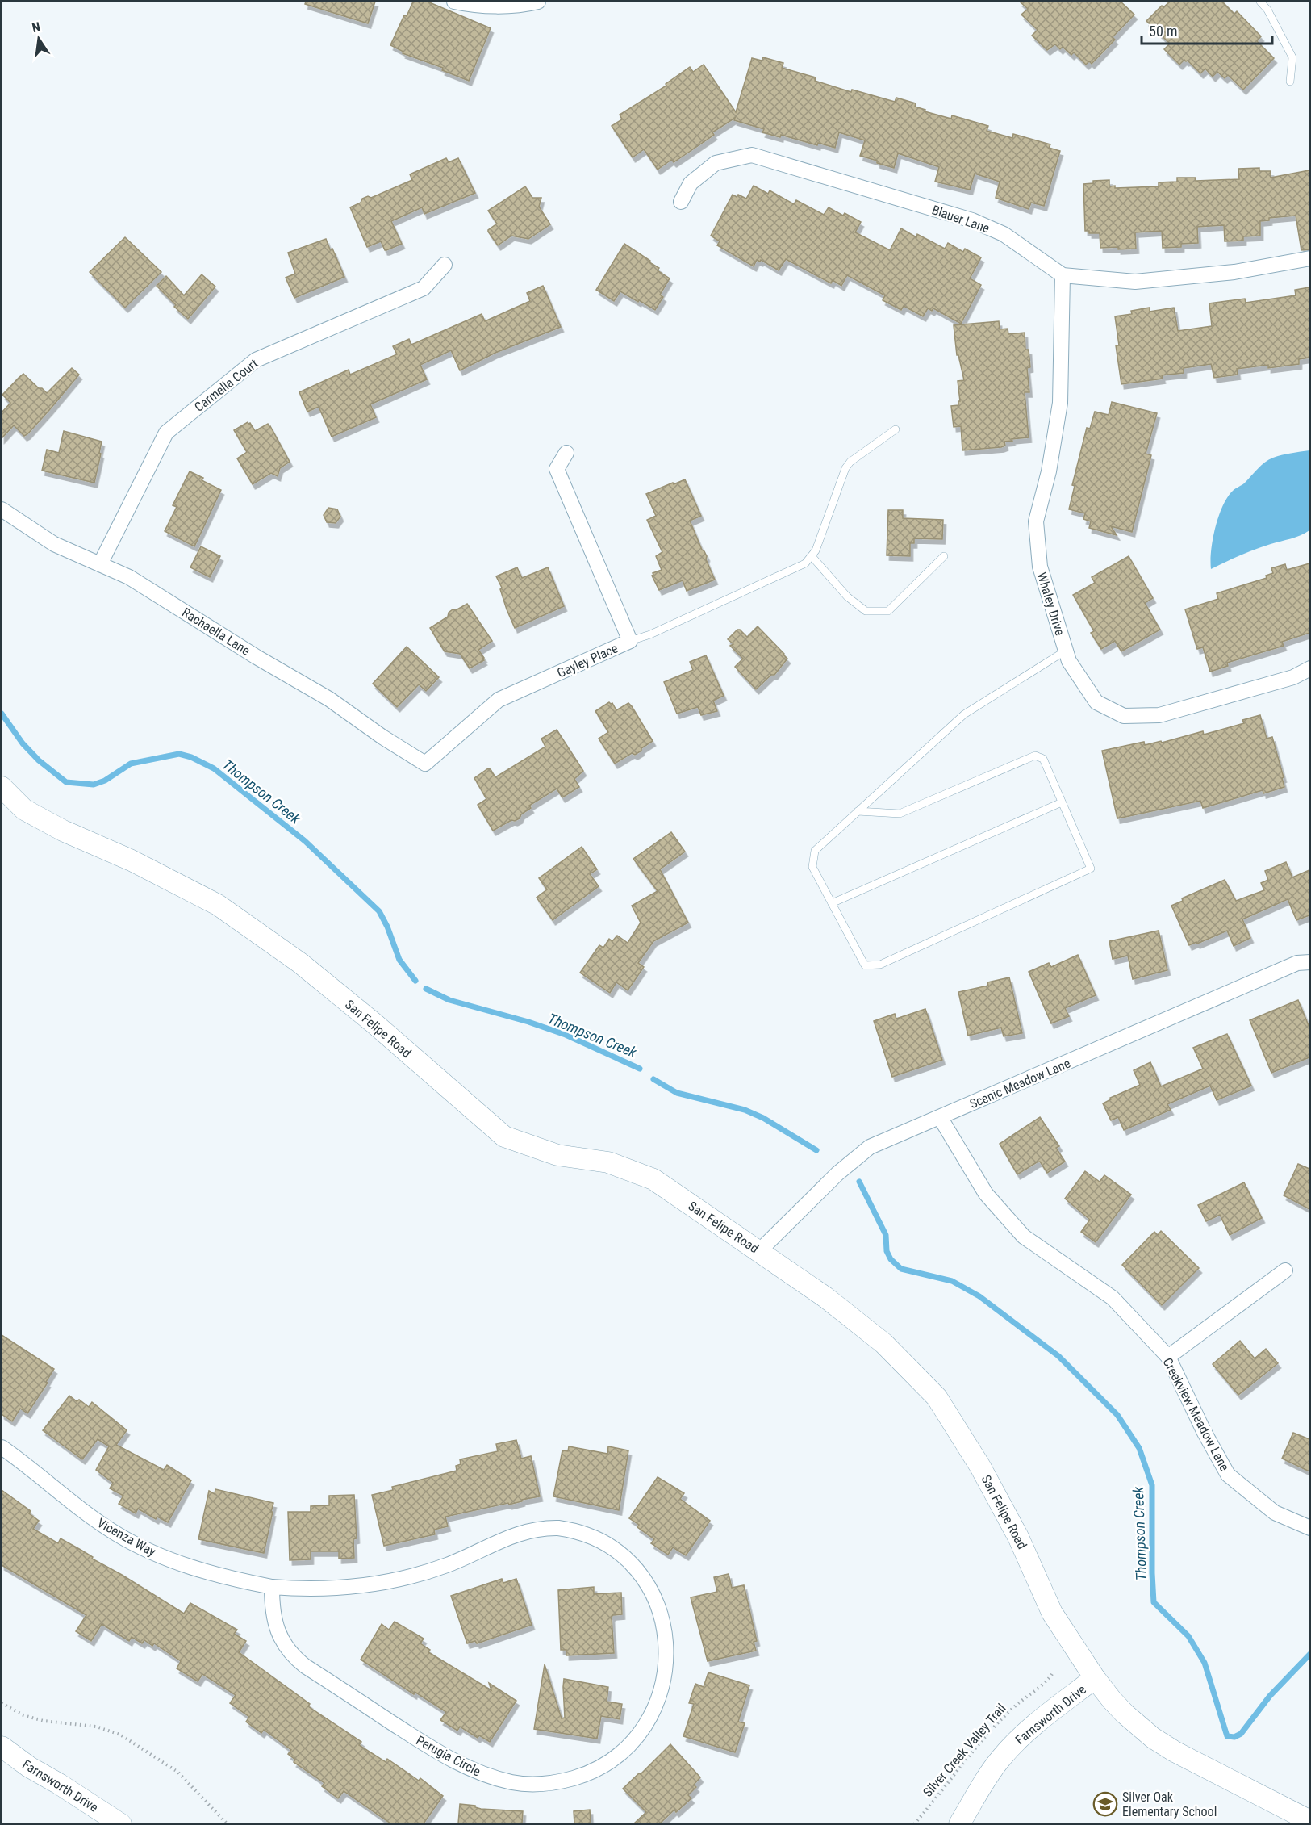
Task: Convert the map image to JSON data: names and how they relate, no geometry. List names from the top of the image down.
{
  "streets": {
    "street": [
      "Blauer Lane",
      "Carmella Court",
      "Whaley Drive",
      "Rachaella Lane",
      "Gayley Place",
      "San Felipe Road",
      "Scenic Meadow Lane",
      "Creekview Meadow Lane",
      "Vicenza Way",
      "Farnsworth Drive",
      "Perugia Circle"
    ],
    "path": ["Silver Creek Valley Trail"]
  },
  "crossings": [
    ["Blauer Lane", "Whaley Drive"],
    ["Carmella Court", "Rachaella Lane"],
    ["Rachaella Lane", "Gayley Place"],
    ["San Felipe Road", "Scenic Meadow Lane"],
    ["San Felipe Road", "Farnsworth Drive"],
    ["Scenic Meadow Lane", "Creekview Meadow Lane"],
    ["Vicenza Way", "Perugia Circle"]
  ],
  "water": ["Thompson Creek"],
  "places": {
    "school or university": ["Silver Oak Elementary School"]
  },
  "scale_bar": "50 m",
  "north": "top"
}
